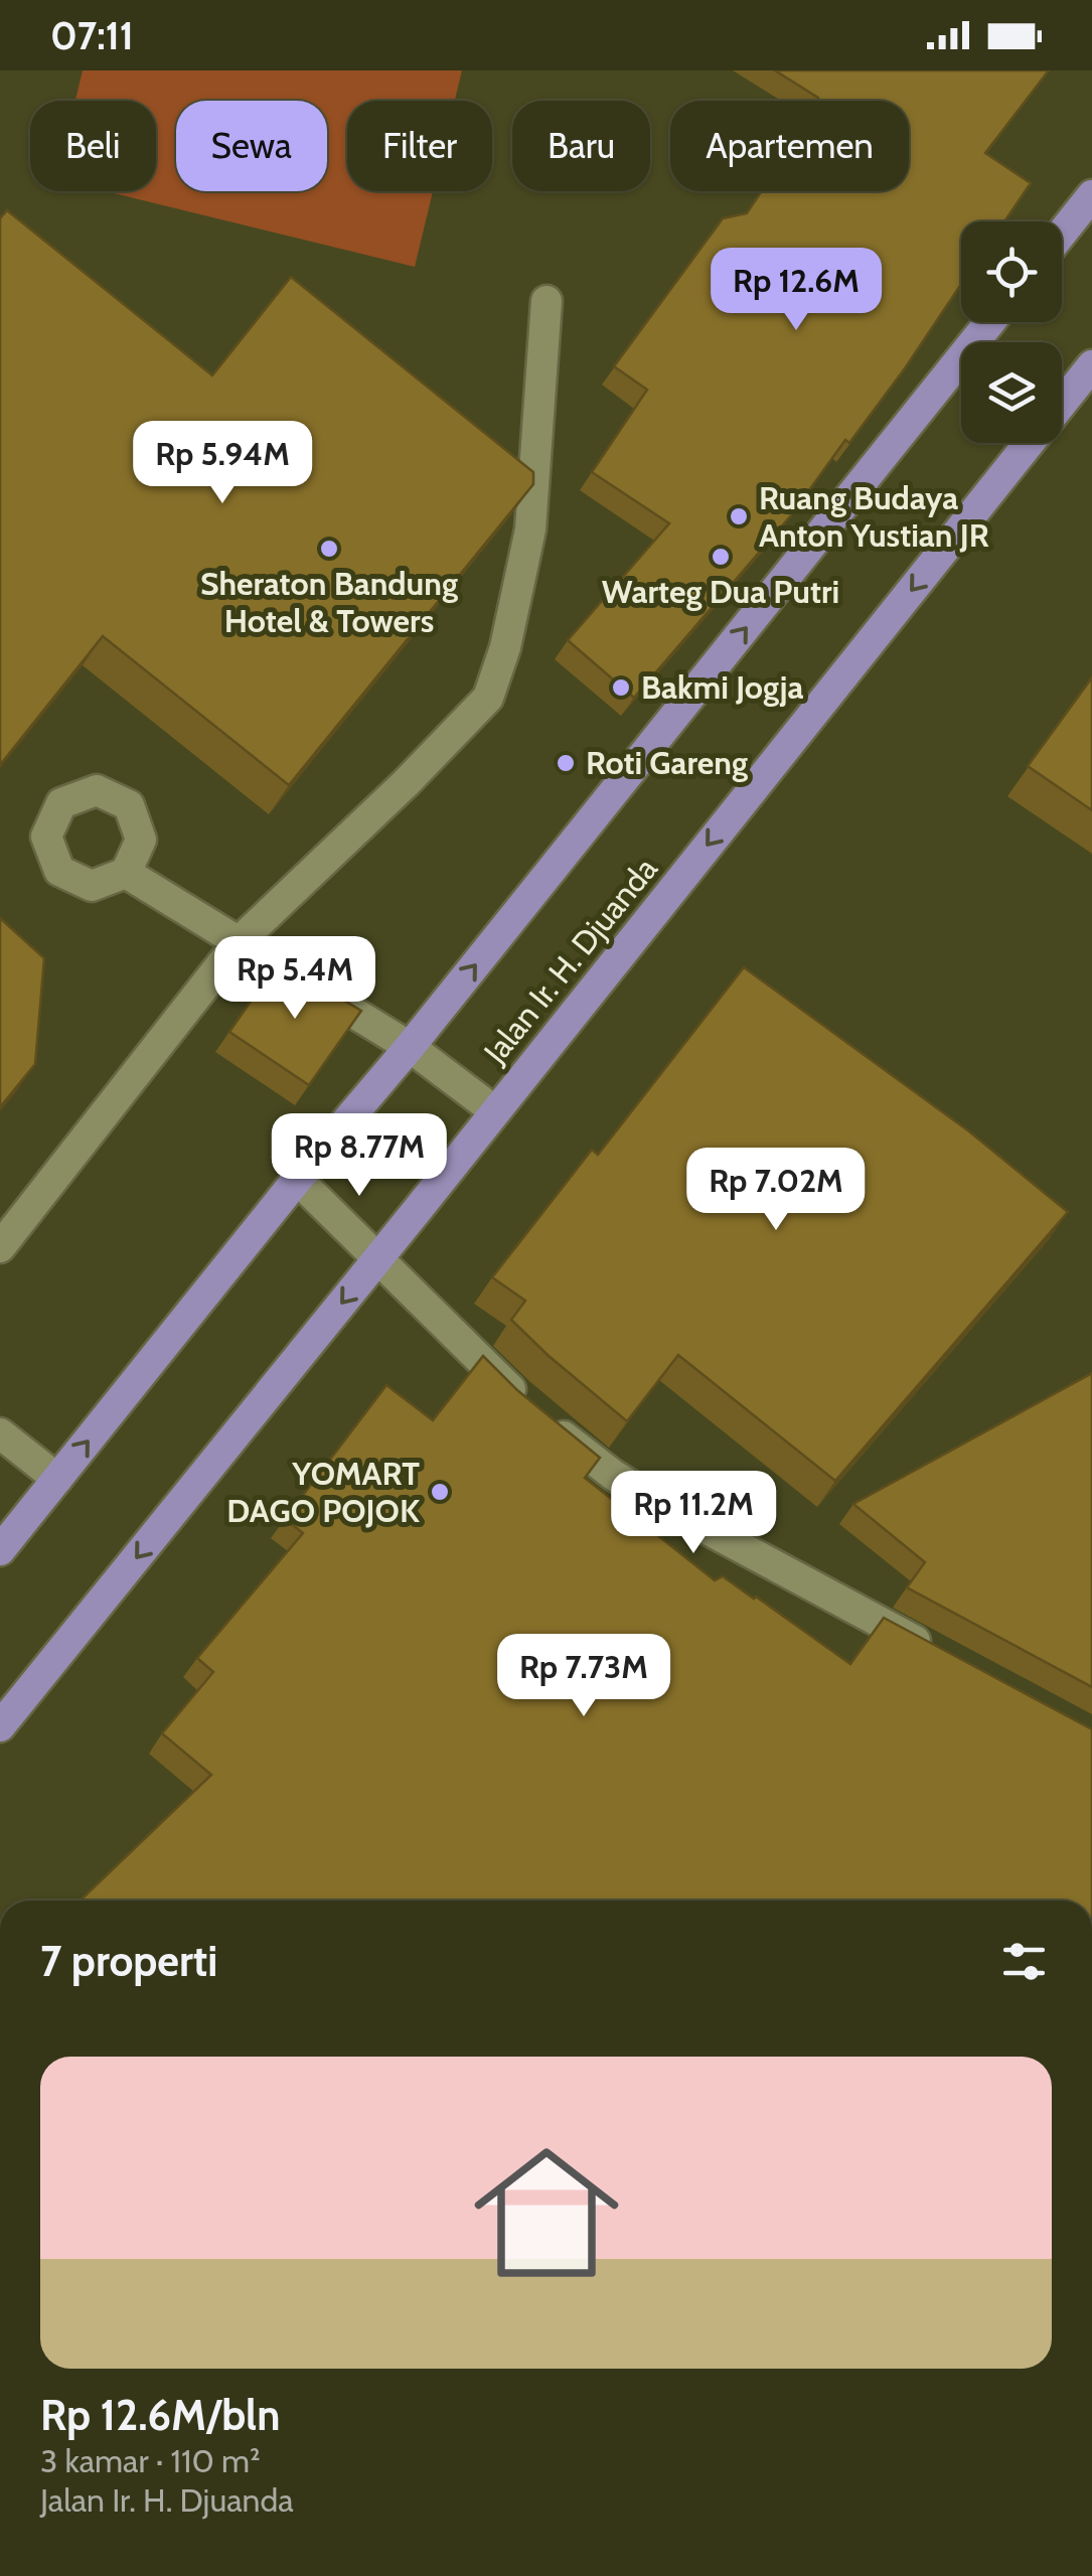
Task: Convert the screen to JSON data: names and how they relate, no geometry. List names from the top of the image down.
{
  "streets": {
    "main road": ["Jalan Ir. H. Djuanda"]
  },
  "places": [
    "Ruang Budaya Anton Yustian JR",
    "Sheraton Bandung Hotel & Towers",
    "Warteg Dua Putri",
    "Bakmi Jogja",
    "Roti Gareng",
    "YOMART DAGO POJOK"
  ],
  "page": {
    "status": "07:11",
    "chip": [
      "Beli",
      "Sewa",
      "Filter",
      "Baru",
      "Apartemen"
    ],
    "price": [
      "Rp 12.6M",
      "Rp 5.94M",
      "Rp 5.4M",
      "Rp 8.77M",
      "Rp 7.02M",
      "Rp 11.2M",
      "Rp 7.73M"
    ],
    "heading": "7 properti",
    "list": [
      {
        "name": "Rp 12.6M/bln",
        "note": "3 kamar · 110 m² · Jalan Ir. H. Djuanda"
      }
    ]
  }
}
